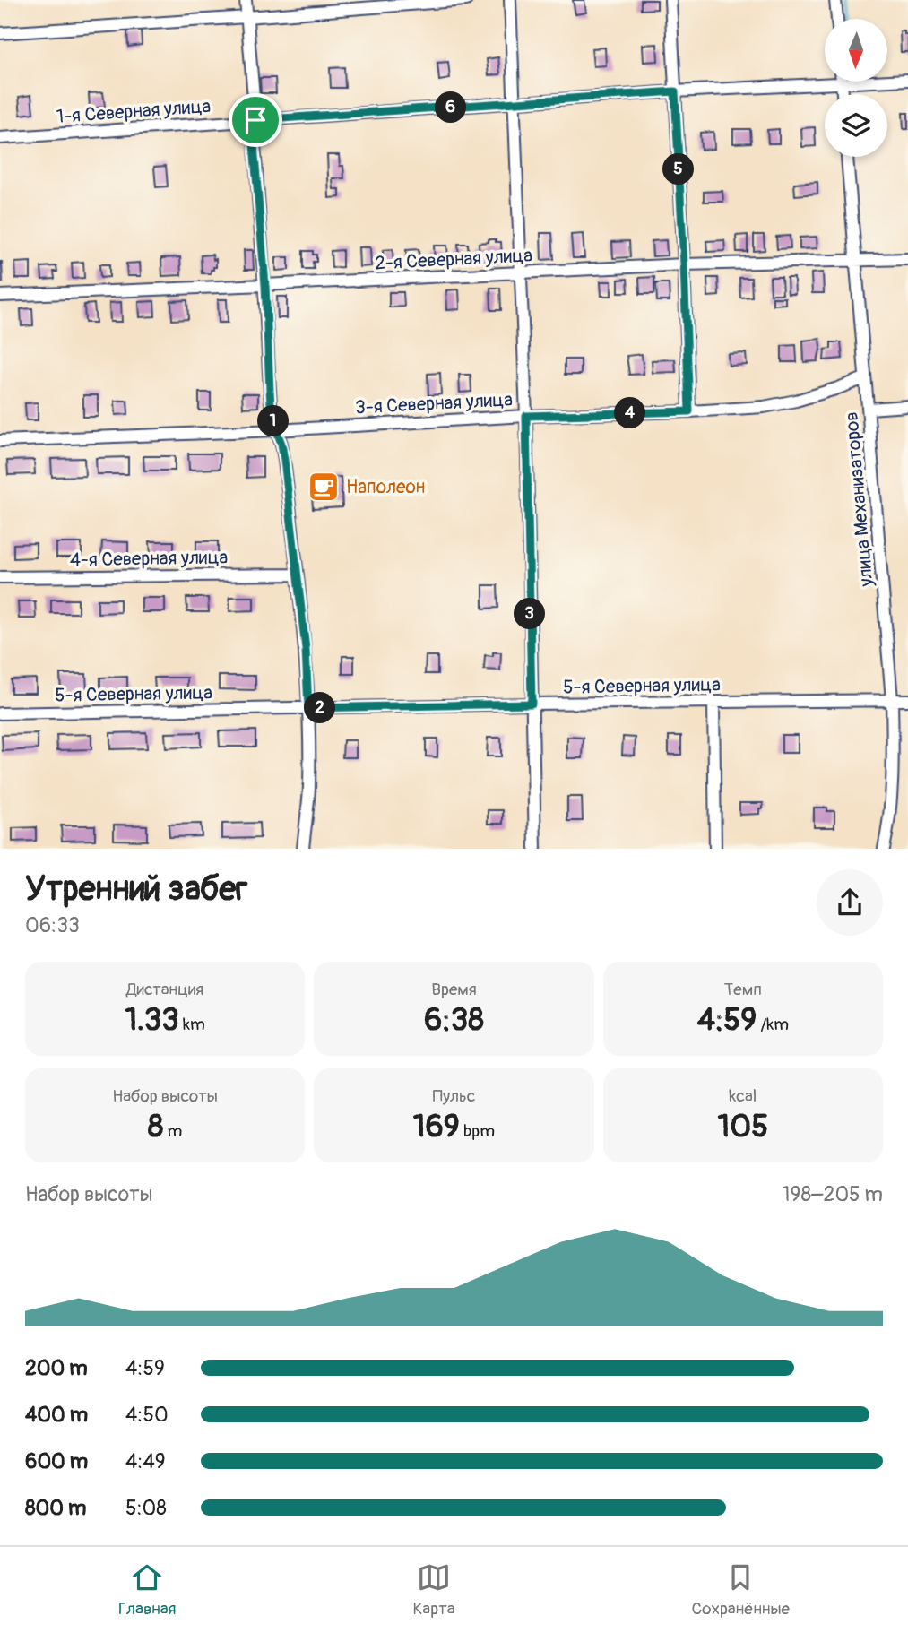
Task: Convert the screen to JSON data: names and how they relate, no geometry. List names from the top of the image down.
{
  "streets": {
    "street": [
      "1-я Северная улица",
      "2-я Северная улица",
      "3-я Северная улица",
      "улица Механизаторов",
      "4-я Северная улица",
      "5-я Северная улица"
    ]
  },
  "crossings": [
    ["2-я Северная улица", "улица Механизаторов"],
    ["3-я Северная улица", "улица Механизаторов"],
    ["улица Механизаторов", "5-я Северная улица"]
  ],
  "places": {
    "cafe": ["Наполеон"]
  },
  "north": "bottom",
  "page": {
    "pins": [
      "6",
      "5",
      "4",
      "1",
      "3",
      "2"
    ],
    "heading": ["Утренний забег", "06:33"],
    "stats": [
      ["Дистанция", "1.33 km"],
      ["Время", "6:38"],
      ["Темп", "4:59 /km"],
      ["Набор высоты", "8 m"],
      ["Пульс", "169 bpm"],
      ["kcal", "105"]
    ],
    "chart": ["Набор высоты", "198–205 m"],
    "list": [
      {
        "name": "200 m",
        "note": "4:59"
      },
      {
        "name": "400 m",
        "note": "4:50"
      },
      {
        "name": "600 m",
        "note": "4:49"
      },
      {
        "name": "800 m",
        "note": "5:08"
      }
    ],
    "tabs": ["Главная", "Карта", "Сохранённые"]
  }
}
